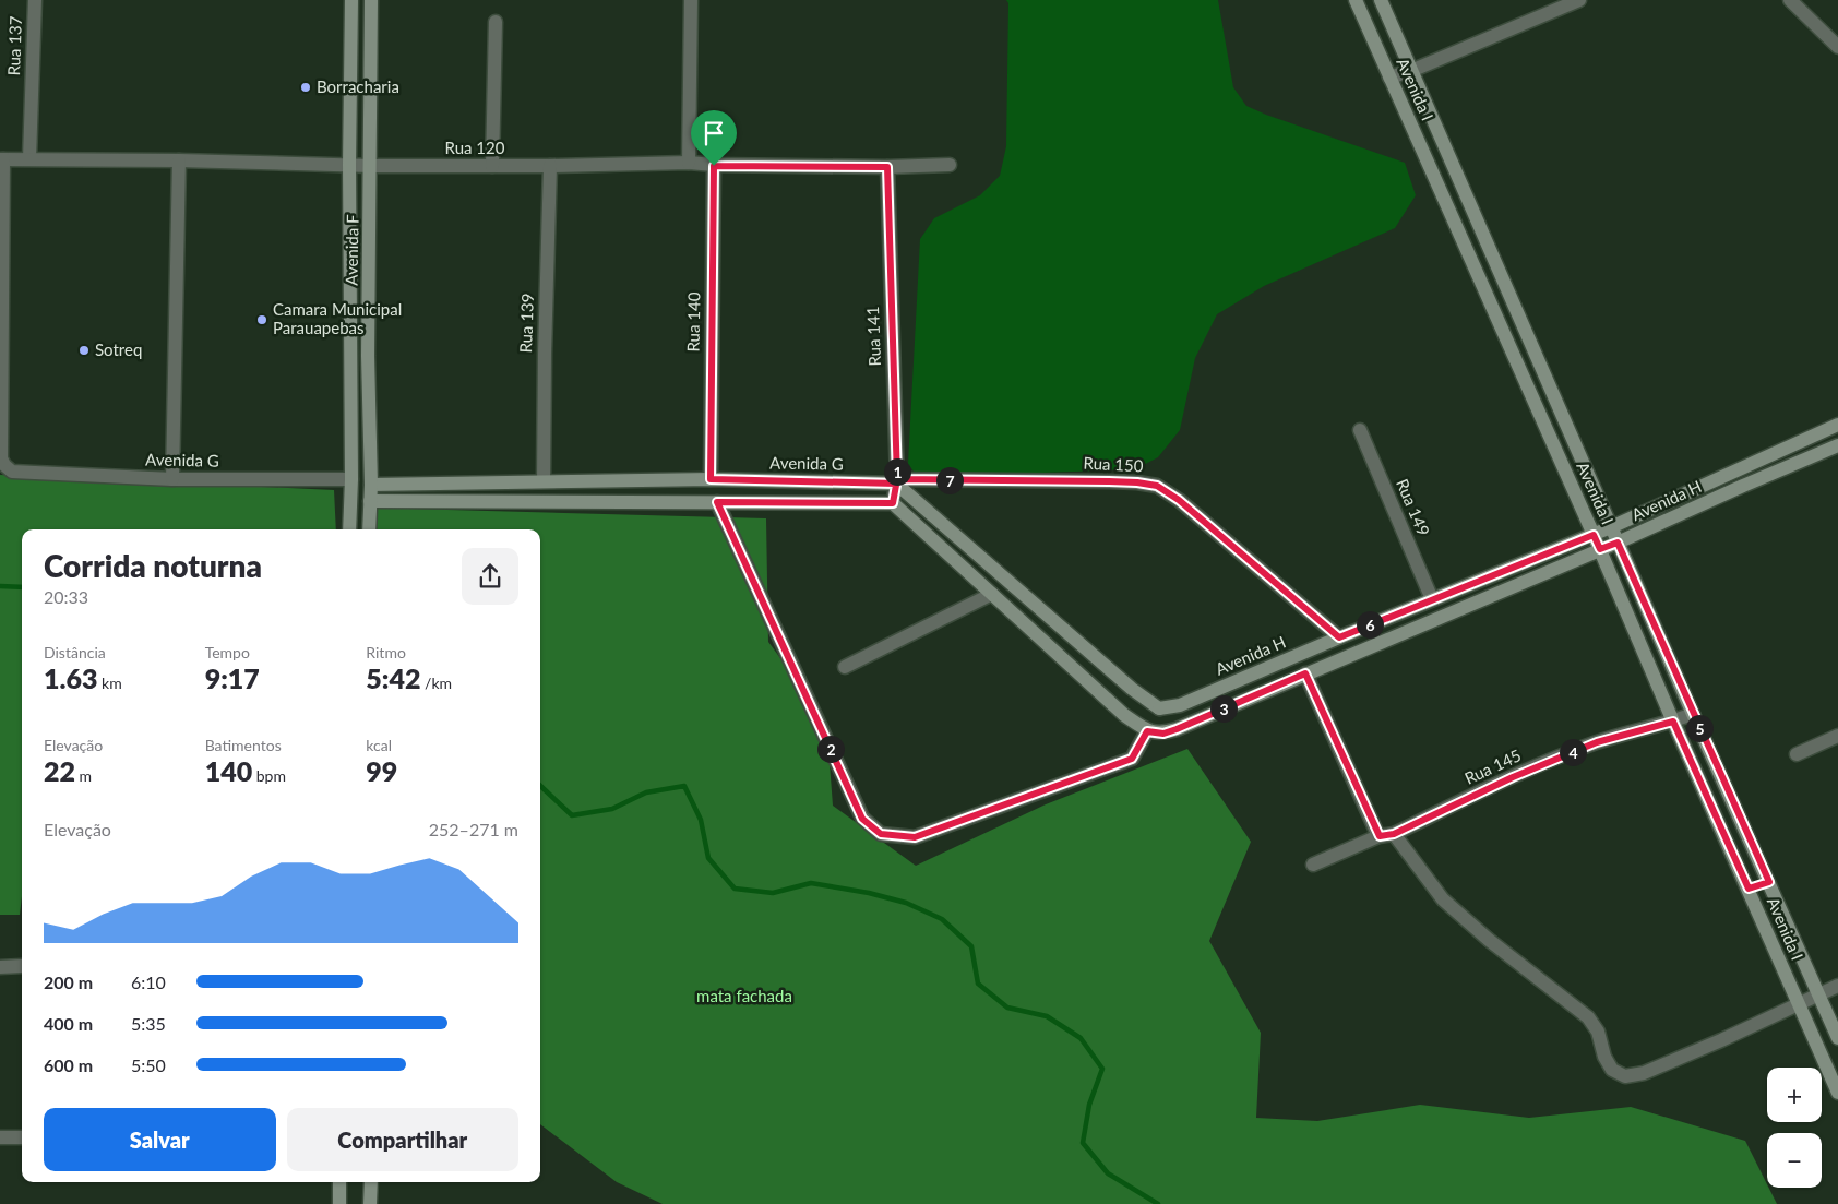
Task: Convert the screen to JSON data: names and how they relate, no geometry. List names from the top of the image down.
{
  "streets": {
    "street": [
      "Rua 137",
      "Avenida I",
      "Rua 120",
      "Avenida F",
      "Rua 140",
      "Rua 139",
      "Rua 141",
      "Avenida G",
      "Rua 150",
      "Avenida H",
      "Rua 149",
      "Rua 145"
    ]
  },
  "crossings": [
    ["Rua 137", "Rua 120"],
    ["Avenida I", "Avenida H"],
    ["Avenida I", "Rua 145"],
    ["Rua 120", "Avenida F"],
    ["Rua 120", "Rua 140"],
    ["Rua 120", "Rua 139"],
    ["Rua 120", "Rua 141"],
    ["Rua 120", "Avenida G"],
    ["Avenida F", "Avenida G"],
    ["Rua 140", "Avenida G"],
    ["Rua 139", "Avenida G"],
    ["Rua 141", "Avenida G"],
    ["Rua 141", "Rua 150"],
    ["Avenida G", "Rua 150"],
    ["Rua 150", "Avenida H"],
    ["Avenida H", "Rua 149"]
  ],
  "parks": ["mata fachada"],
  "places": ["Borracharia", "Camara Municipal Parauapebas", "Sotreq"],
  "page": {
    "pins": [
      "1",
      "7",
      "6",
      "3",
      "5",
      "2",
      "4"
    ],
    "heading": ["Corrida noturna", "20:33"],
    "stats": [
      ["Distância", "1.63 km"],
      ["Tempo", "9:17"],
      ["Ritmo", "5:42 /km"],
      ["Elevação", "22 m"],
      ["Batimentos", "140 bpm"],
      ["kcal", "99"]
    ],
    "chart": ["Elevação", "252–271 m"],
    "list": [
      {
        "name": "200 m",
        "note": "6:10"
      },
      {
        "name": "400 m",
        "note": "5:35"
      },
      {
        "name": "600 m",
        "note": "5:50"
      }
    ],
    "map_buttons": ["+", "−"],
    "buttons": ["Salvar", "Compartilhar"]
  }
}
